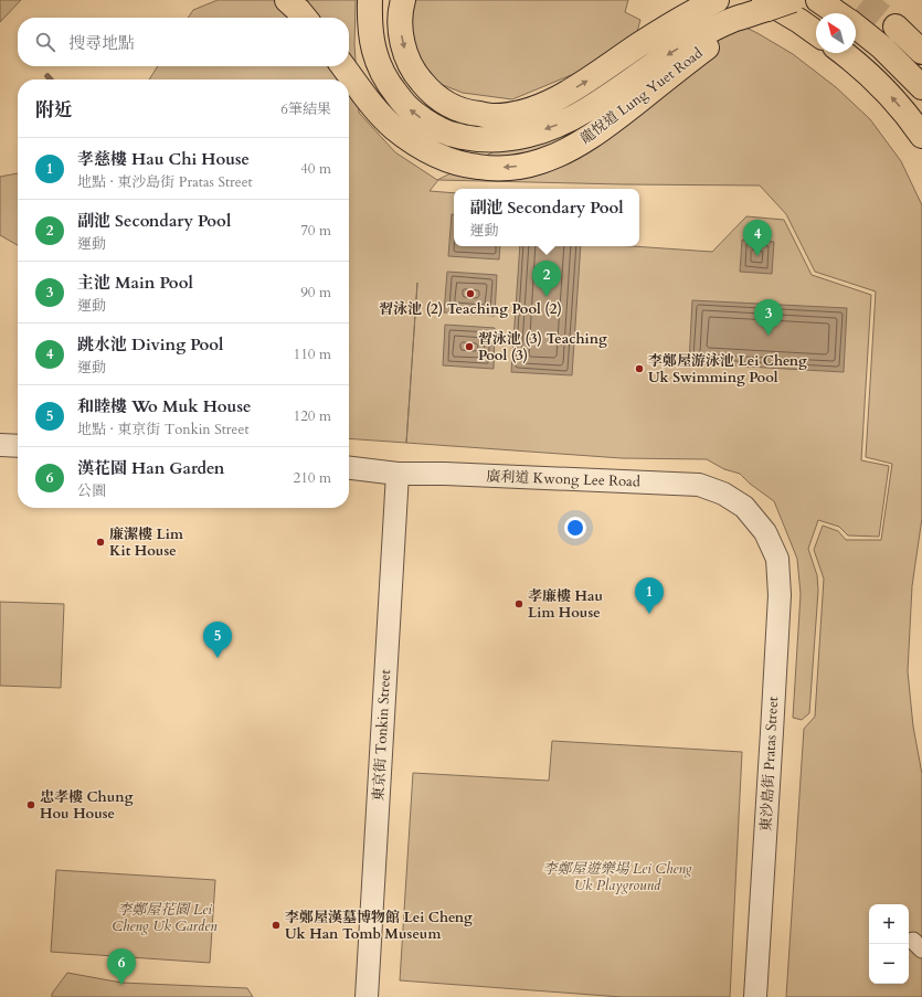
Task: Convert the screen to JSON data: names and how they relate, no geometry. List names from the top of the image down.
{
  "streets": {
    "main road": ["龍悅道 Lung Yuet Road"],
    "street": ["廣利道 Kwong Lee Road", "東京街 Tonkin Street", "東沙島街 Pratas Street"]
  },
  "crossings": [
    ["廣利道 Kwong Lee Road", "東京街 Tonkin Street"],
    ["廣利道 Kwong Lee Road", "東沙島街 Pratas Street"]
  ],
  "one_way": ["龍悅道 Lung Yuet Road"],
  "parks": ["李鄭屋遊樂場 Lei Cheng Uk Playground", "李鄭屋花園 Lei Cheng Uk Garden"],
  "places": [
    "習泳池 (2) Teaching Pool (2)",
    "習泳池 (3) Teaching Pool (3)",
    "李鄭屋游泳池 Lei Cheng Uk Swimming Pool",
    "廉潔樓 Lim Kit House",
    "孝廉樓 Hau Lim House",
    "忠孝樓 Chung Hou House",
    "李鄭屋漢墓博物館 Lei Cheng Uk Han Tomb Museum"
  ],
  "north": "top left",
  "page": {
    "search": "搜尋地點",
    "heading": ["附近", "6筆結果"],
    "list": [
      {
        "mark": "1",
        "name": "孝慈樓 Hau Chi House",
        "note": "地點 · 東沙島街 Pratas Street",
        "value": "40 m"
      },
      {
        "mark": "2",
        "name": "副池 Secondary Pool",
        "note": "運動",
        "value": "70 m"
      },
      {
        "mark": "3",
        "name": "主池 Main Pool",
        "note": "運動",
        "value": "90 m"
      },
      {
        "mark": "4",
        "name": "跳水池 Diving Pool",
        "note": "運動",
        "value": "110 m"
      },
      {
        "mark": "5",
        "name": "和睦樓 Wo Muk House",
        "note": "地點 · 東京街 Tonkin Street",
        "value": "120 m"
      },
      {
        "mark": "6",
        "name": "漢花園 Han Garden",
        "note": "公園",
        "value": "210 m"
      }
    ],
    "popup": ["副池 Secondary Pool", "運動"],
    "pins": [
      "4",
      "2",
      "3",
      "1",
      "5",
      "6"
    ],
    "map_buttons": ["+", "−"]
  }
}
